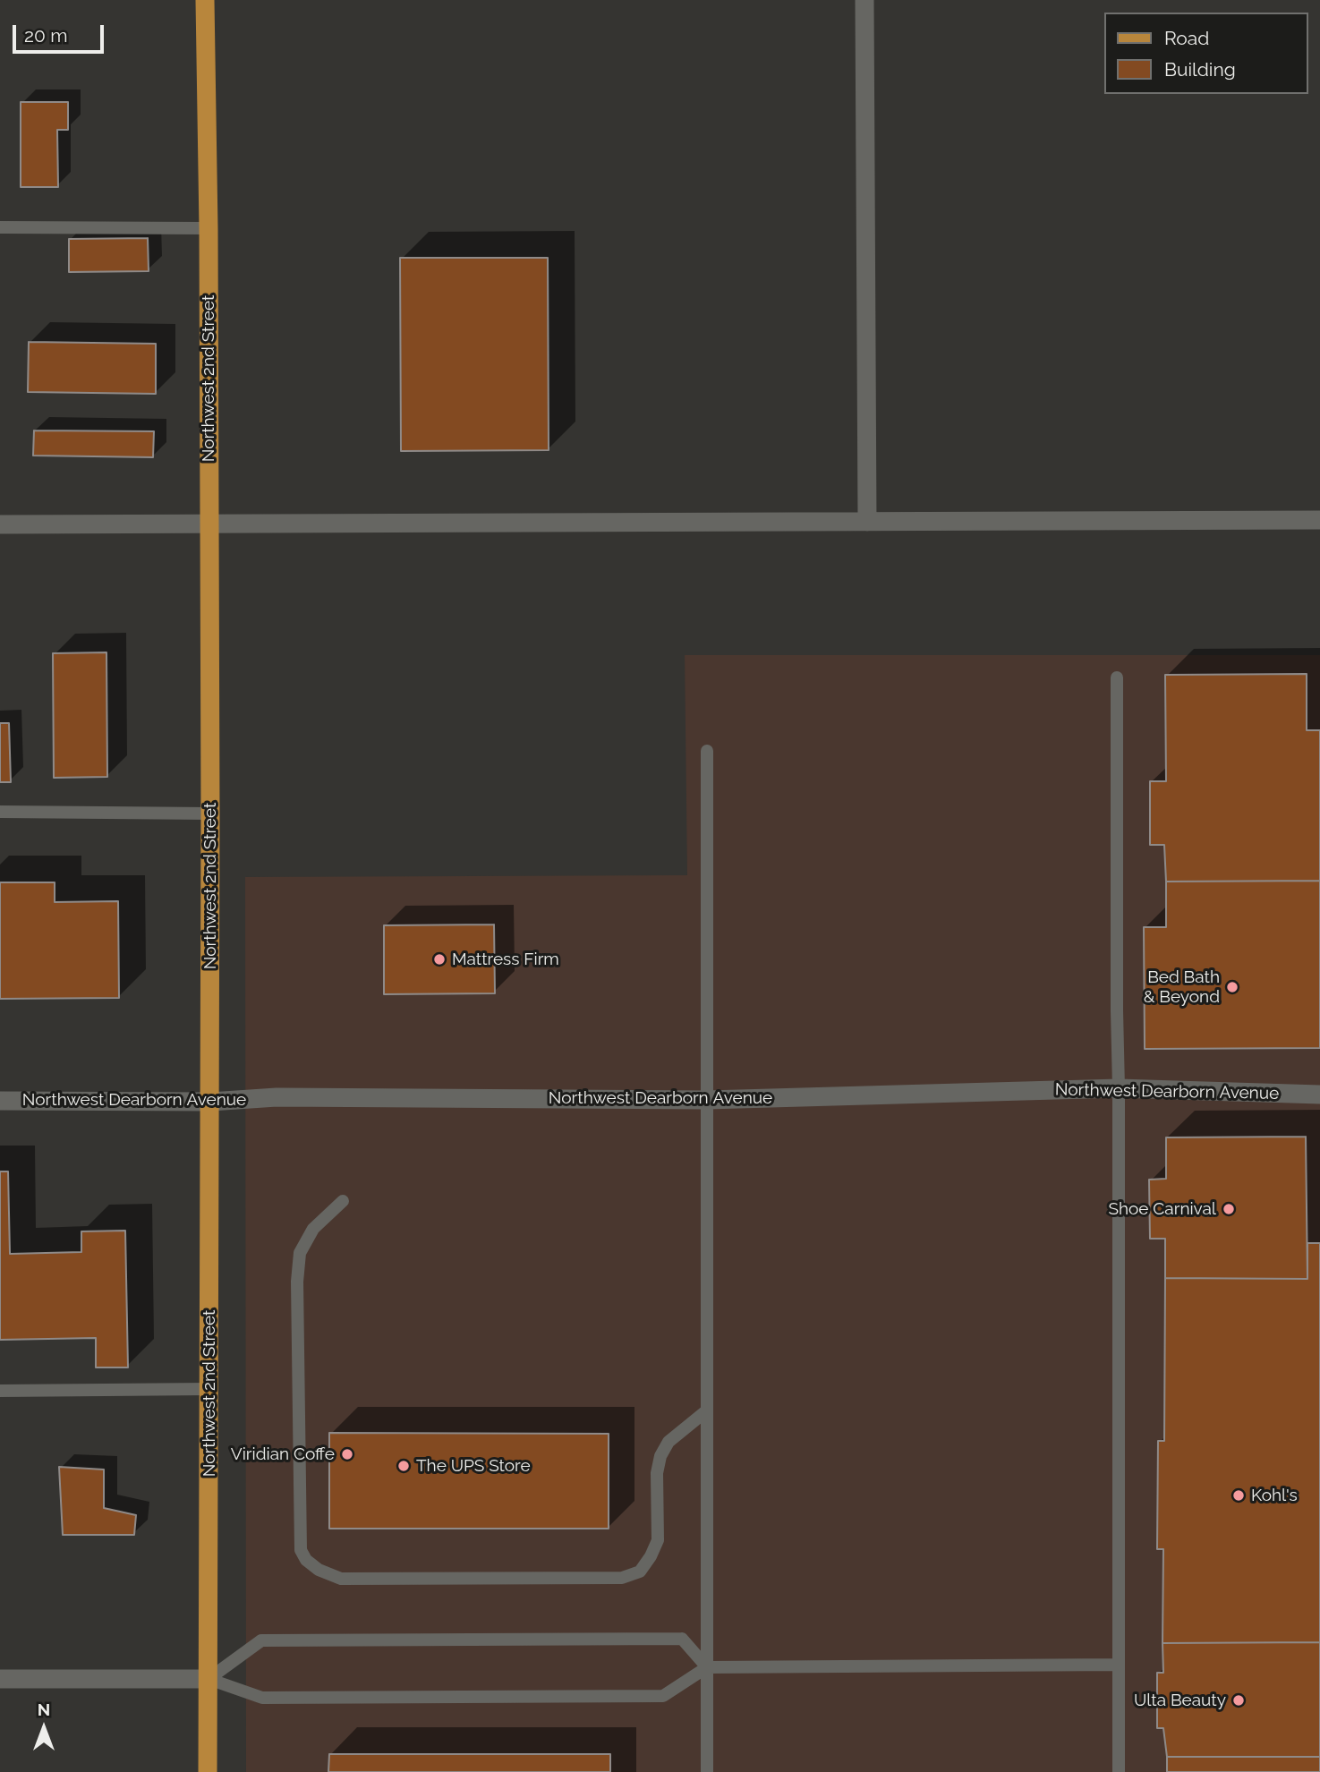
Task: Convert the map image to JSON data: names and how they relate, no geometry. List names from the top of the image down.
{
  "streets": {
    "main road": ["Northwest 2nd Street"],
    "street": ["Northwest Dearborn Avenue"]
  },
  "crossings": [
    ["Northwest 2nd Street", "Northwest Dearborn Avenue"]
  ],
  "places": [
    "Mattress Firm",
    "Bed Bath & Beyond",
    "Shoe Carnival",
    "Viridian Coffe",
    "The UPS Store",
    "Kohl's",
    "Ulta Beauty"
  ],
  "legend": ["Road", "Building"],
  "scale_bar": "20 m",
  "north": "top"
}
